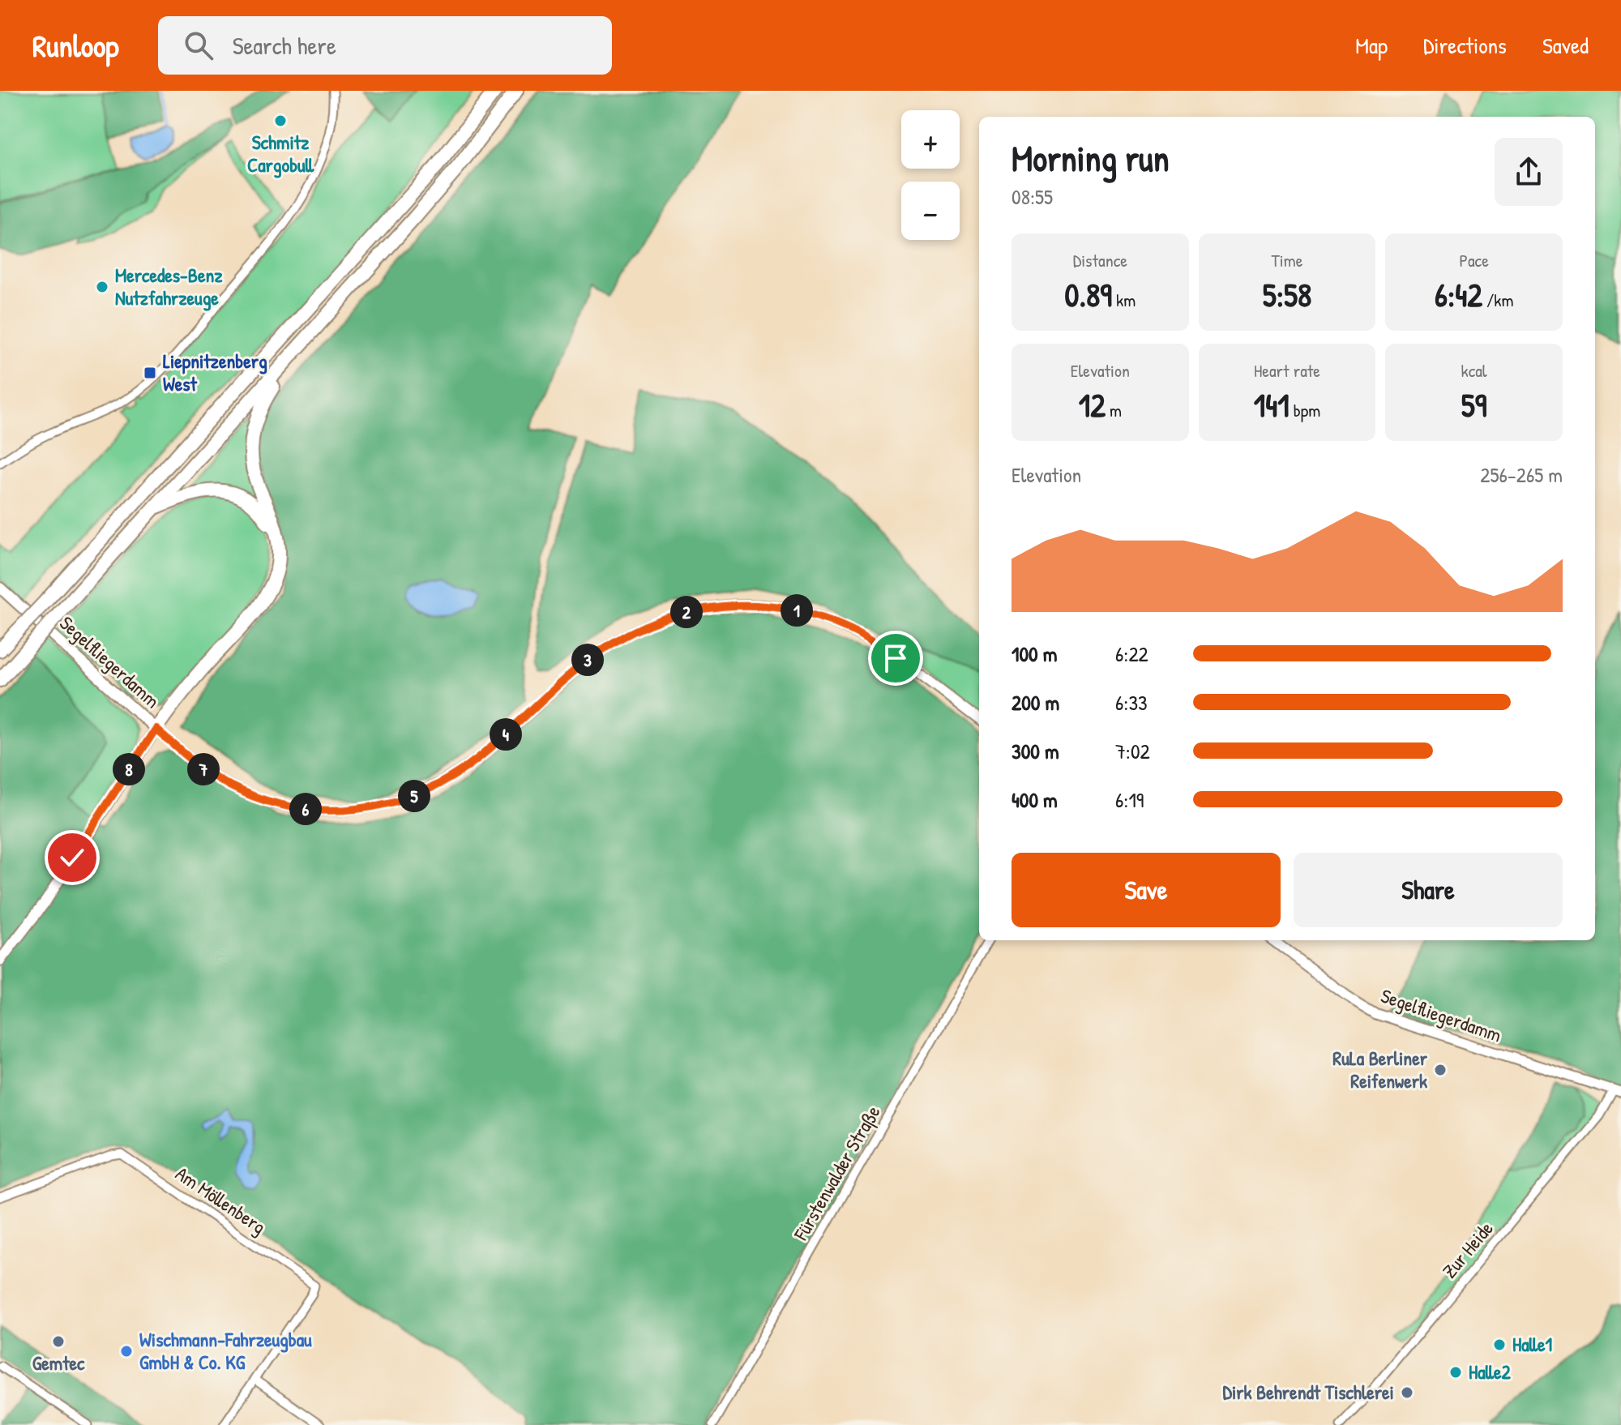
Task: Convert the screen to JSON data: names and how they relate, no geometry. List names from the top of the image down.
{
  "streets": {
    "main road": ["Segelfliegerdamm"],
    "street": ["Fürstenwalder Straße", "Am Möllenberg", "Zur Heide"]
  },
  "crossings": [
    ["Segelfliegerdamm", "Zur Heide"]
  ],
  "places": {
    "other": [
      "Schmitz Cargobull",
      "Mercedes-Benz Nutzfahrzeuge",
      "RuLa Berliner Reifenwerk",
      "Gemtec",
      "Halle1",
      "Wischmann-Fahrzeugbau GmbH & Co. KG",
      "Halle2",
      "Dirk Behrendt Tischlerei"
    ],
    "transit": ["Liepnitzenberg West"]
  },
  "page": {
    "header": "Runloop",
    "search": "Search here",
    "nav": ["Map", "Directions", "Saved"],
    "map_buttons": ["+", "−"],
    "heading": ["Morning run", "08:55"],
    "stats": [
      ["Distance", "0.89 km"],
      ["Time", "5:58"],
      ["Pace", "6:42 /km"],
      ["Elevation", "12 m"],
      ["Heart rate", "141 bpm"],
      ["kcal", "59"]
    ],
    "chart": ["Elevation", "256–265 m"],
    "pins": [
      "1",
      "2",
      "3",
      "4",
      "7",
      "8",
      "5",
      "6"
    ],
    "list": [
      {
        "name": "100 m",
        "note": "6:22"
      },
      {
        "name": "200 m",
        "note": "6:33"
      },
      {
        "name": "300 m",
        "note": "7:02"
      },
      {
        "name": "400 m",
        "note": "6:19"
      }
    ],
    "buttons": ["Save", "Share"]
  }
}
